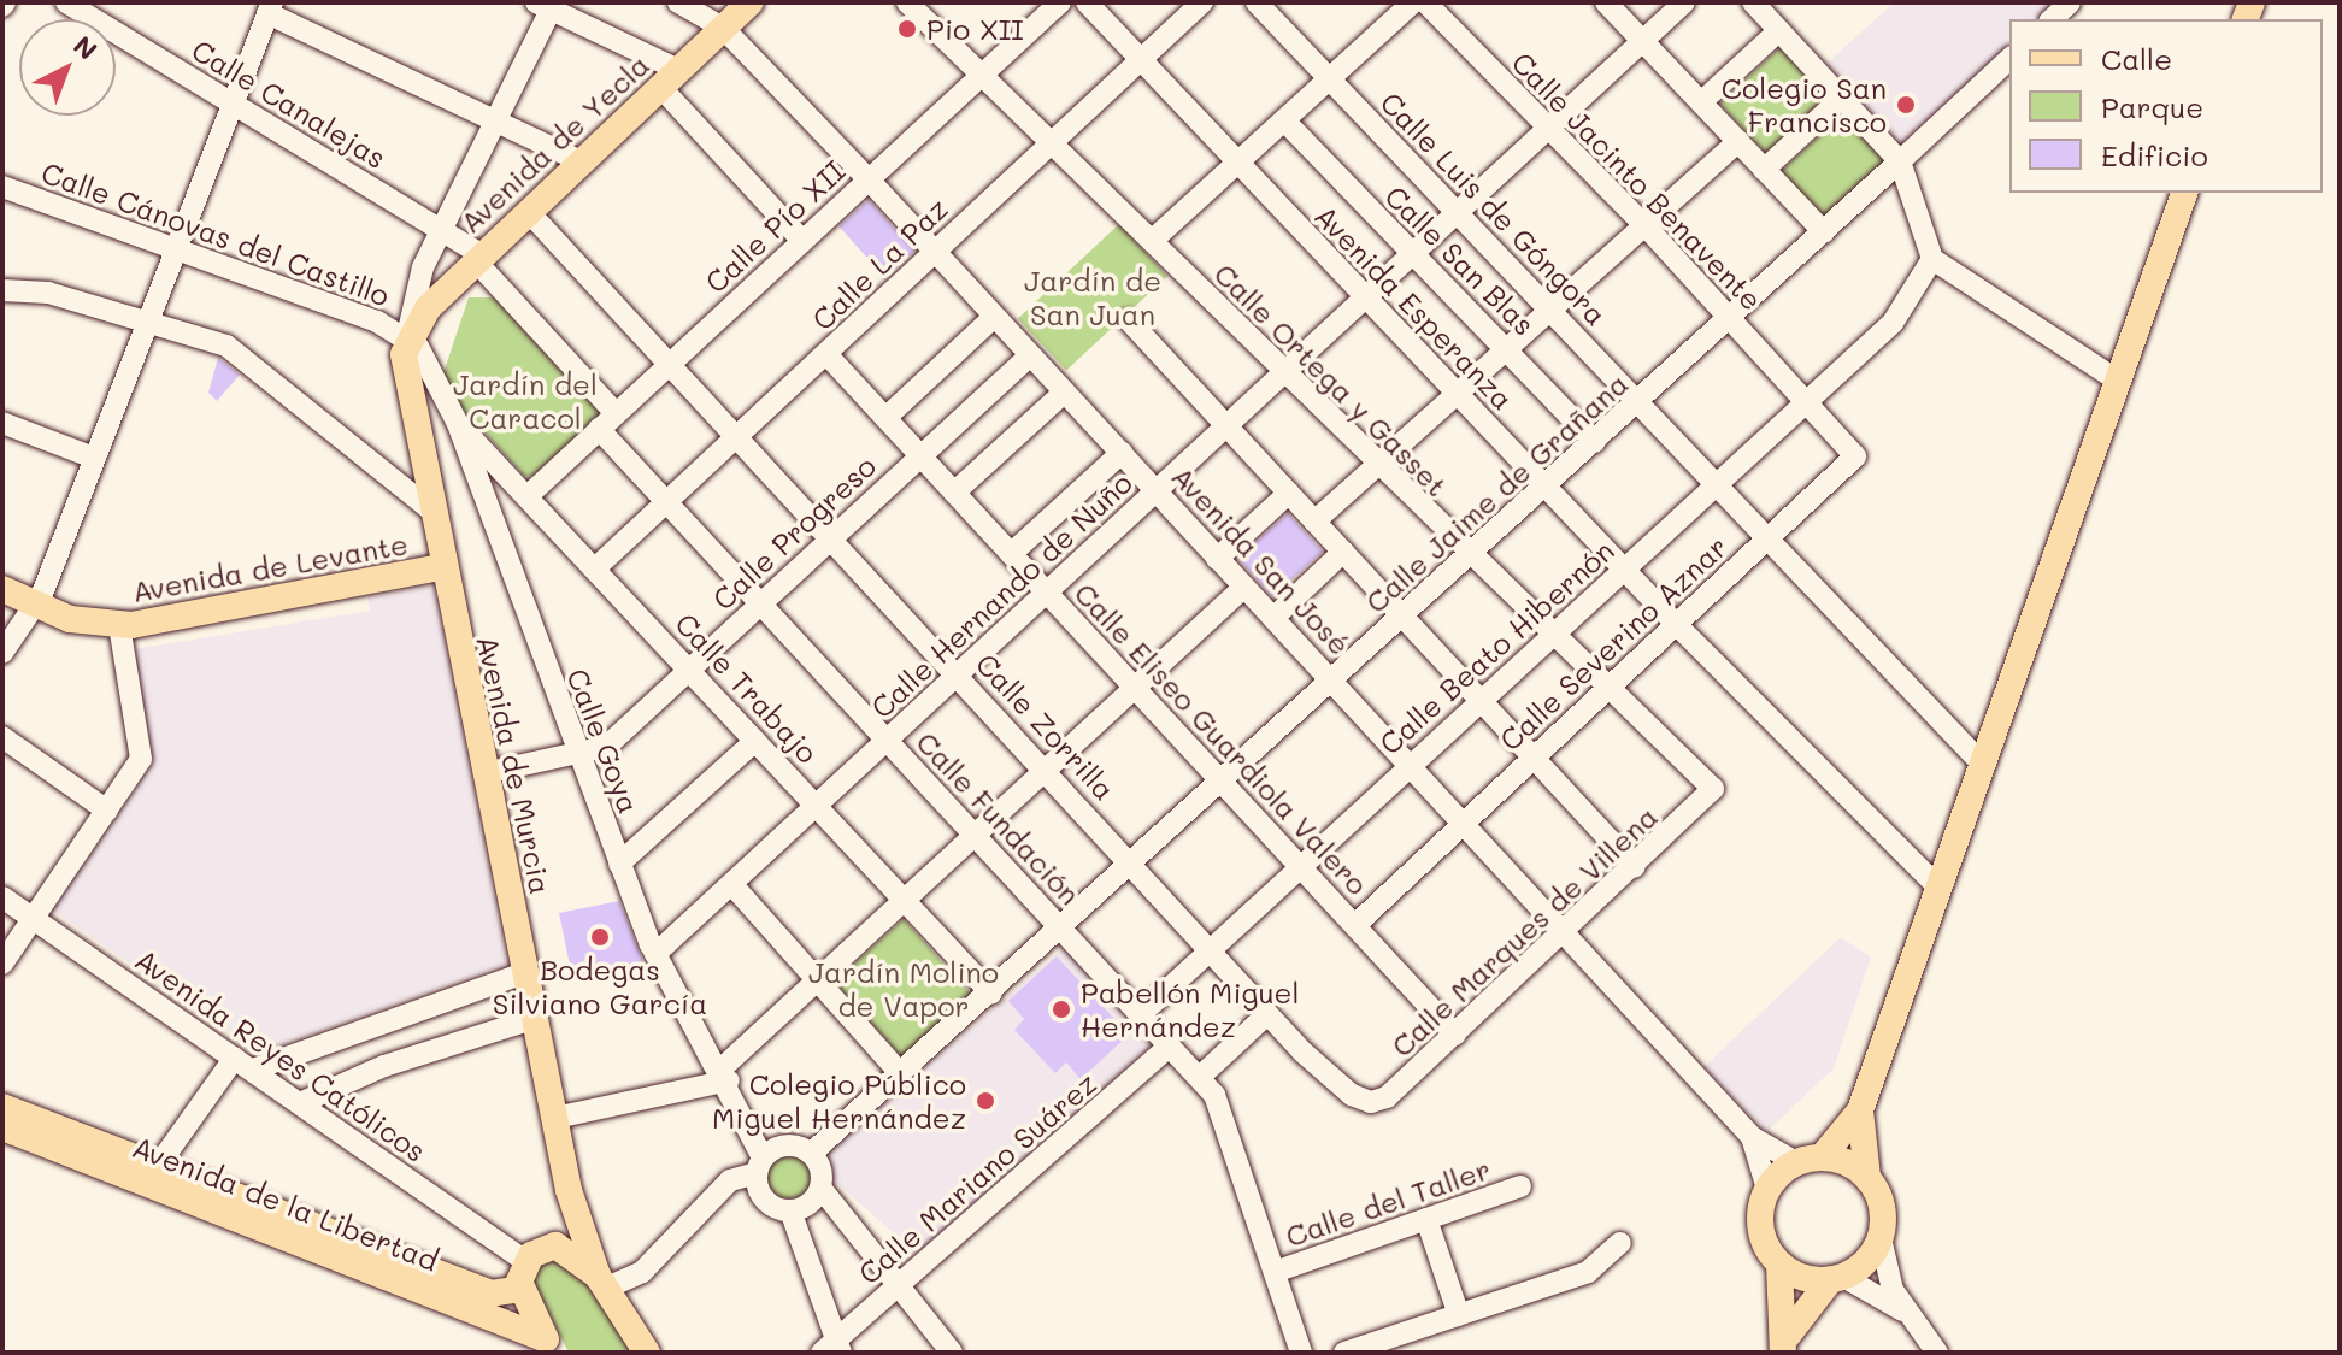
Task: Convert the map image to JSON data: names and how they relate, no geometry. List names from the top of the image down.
{
  "streets": {
    "main road": [
      "Avenida de Yecla",
      "Avenida de Levante",
      "Avenida de Murcia",
      "Avenida de la Libertad"
    ],
    "street": [
      "Calle Canalejas",
      "Calle Jacinto Benavente",
      "Calle Luis de Góngora",
      "Calle Pío XII",
      "Calle Cánovas del Castillo",
      "Calle San Blas",
      "Calle La Paz",
      "Avenida Esperanza",
      "Calle Ortega y Gasset",
      "Calle Jaime de Grañana",
      "Calle Progreso",
      "Avenida San José",
      "Calle Hernando de Nuño",
      "Calle Severino Aznar",
      "Calle Beato Hibernón",
      "Calle Trabajo",
      "Calle Zorrilla",
      "Calle Eliseo Guardiola Valero",
      "Calle Goya",
      "Calle Fundación",
      "Calle Marques de Villena",
      "Avenida Reyes Católicos",
      "Calle Mariano Suárez",
      "Calle del Taller"
    ]
  },
  "crossings": [
    ["Calle Canalejas", "Avenida de Yecla"],
    ["Calle Canalejas", "Calle Pío XII"],
    ["Avenida de Yecla", "Calle Cánovas del Castillo"],
    ["Avenida de Yecla", "Avenida San José"],
    ["Avenida de Yecla", "Calle Zorrilla"],
    ["Avenida de Yecla", "Calle Goya"],
    ["Avenida de Yecla", "Avenida de Murcia"],
    ["Calle Jacinto Benavente", "Calle Jaime de Grañana"],
    ["Calle Jacinto Benavente", "Calle Hernando de Nuño"],
    ["Calle Jacinto Benavente", "Calle Severino Aznar"],
    ["Calle Jacinto Benavente", "Calle Beato Hibernón"],
    ["Calle Luis de Góngora", "Calle Jaime de Grañana"],
    ["Calle Luis de Góngora", "Calle Hernando de Nuño"],
    ["Calle Luis de Góngora", "Calle Severino Aznar"],
    ["Calle Luis de Góngora", "Calle Beato Hibernón"],
    ["Calle Pío XII", "Calle Ortega y Gasset"],
    ["Calle Pío XII", "Avenida San José"],
    ["Calle Pío XII", "Calle Trabajo"],
    ["Calle Pío XII", "Calle Zorrilla"],
    ["Calle Pío XII", "Calle Fundación"],
    ["Calle Cánovas del Castillo", "Calle Goya"],
    ["Calle Cánovas del Castillo", "Avenida de Murcia"],
    ["Calle San Blas", "Calle Jaime de Grañana"],
    ["Calle San Blas", "Calle Hernando de Nuño"],
    ["Calle La Paz", "Avenida Esperanza"],
    ["Calle La Paz", "Calle Ortega y Gasset"],
    ["Calle La Paz", "Avenida San José"],
    ["Calle La Paz", "Calle Trabajo"],
    ["Calle La Paz", "Calle Zorrilla"],
    ["Calle La Paz", "Calle Eliseo Guardiola Valero"],
    ["Calle La Paz", "Calle Fundación"],
    ["Avenida Esperanza", "Calle Jaime de Grañana"],
    ["Avenida Esperanza", "Calle Hernando de Nuño"],
    ["Avenida Esperanza", "Calle Severino Aznar"],
    ["Avenida Esperanza", "Calle Beato Hibernón"],
    ["Calle Ortega y Gasset", "Calle Jaime de Grañana"],
    ["Calle Ortega y Gasset", "Calle Hernando de Nuño"],
    ["Calle Ortega y Gasset", "Calle Severino Aznar"],
    ["Calle Ortega y Gasset", "Calle Beato Hibernón"],
    ["Calle Ortega y Gasset", "Calle Marques de Villena"],
    ["Calle Jaime de Grañana", "Avenida San José"],
    ["Calle Jaime de Grañana", "Calle Trabajo"],
    ["Calle Jaime de Grañana", "Calle Zorrilla"],
    ["Calle Jaime de Grañana", "Calle Eliseo Guardiola Valero"],
    ["Calle Jaime de Grañana", "Calle Goya"],
    ["Calle Jaime de Grañana", "Calle Fundación"],
    ["Calle Progreso", "Avenida San José"],
    ["Calle Progreso", "Calle Trabajo"],
    ["Calle Progreso", "Calle Zorrilla"],
    ["Calle Progreso", "Calle Eliseo Guardiola Valero"],
    ["Calle Progreso", "Calle Goya"],
    ["Calle Progreso", "Avenida de Murcia"],
    ["Calle Progreso", "Calle Fundación"],
    ["Avenida San José", "Calle Hernando de Nuño"],
    ["Avenida San José", "Calle Severino Aznar"],
    ["Avenida San José", "Calle Beato Hibernón"],
    ["Avenida San José", "Calle Marques de Villena"],
    ["Avenida de Levante", "Avenida de Murcia"],
    ["Calle Hernando de Nuño", "Calle Trabajo"],
    ["Calle Hernando de Nuño", "Calle Zorrilla"],
    ["Calle Hernando de Nuño", "Calle Eliseo Guardiola Valero"],
    ["Calle Hernando de Nuño", "Calle Goya"],
    ["Calle Hernando de Nuño", "Calle Fundación"],
    ["Calle Severino Aznar", "Calle Beato Hibernón"],
    ["Calle Severino Aznar", "Calle Eliseo Guardiola Valero"],
    ["Calle Beato Hibernón", "Calle Zorrilla"],
    ["Calle Beato Hibernón", "Calle Eliseo Guardiola Valero"],
    ["Calle Beato Hibernón", "Calle Fundación"],
    ["Calle Trabajo", "Calle Goya"],
    ["Calle Zorrilla", "Calle Marques de Villena"],
    ["Calle Eliseo Guardiola Valero", "Calle Marques de Villena"],
    ["Calle Goya", "Avenida de Murcia"],
    ["Calle Fundación", "Calle Mariano Suárez"],
    ["Calle Fundación", "Calle del Taller"]
  ],
  "parks": ["Jardín de San Juan", "Jardín del Caracol", "Jardín Molino de Vapor"],
  "places": [
    "Pio XII",
    "Colegio San Francisco",
    "Bodegas Silviano García",
    "Pabellón Miguel Hernández",
    "Colegio Público Miguel Hernández"
  ],
  "legend": ["Calle", "Parque", "Edificio"],
  "north": "top right"
}
